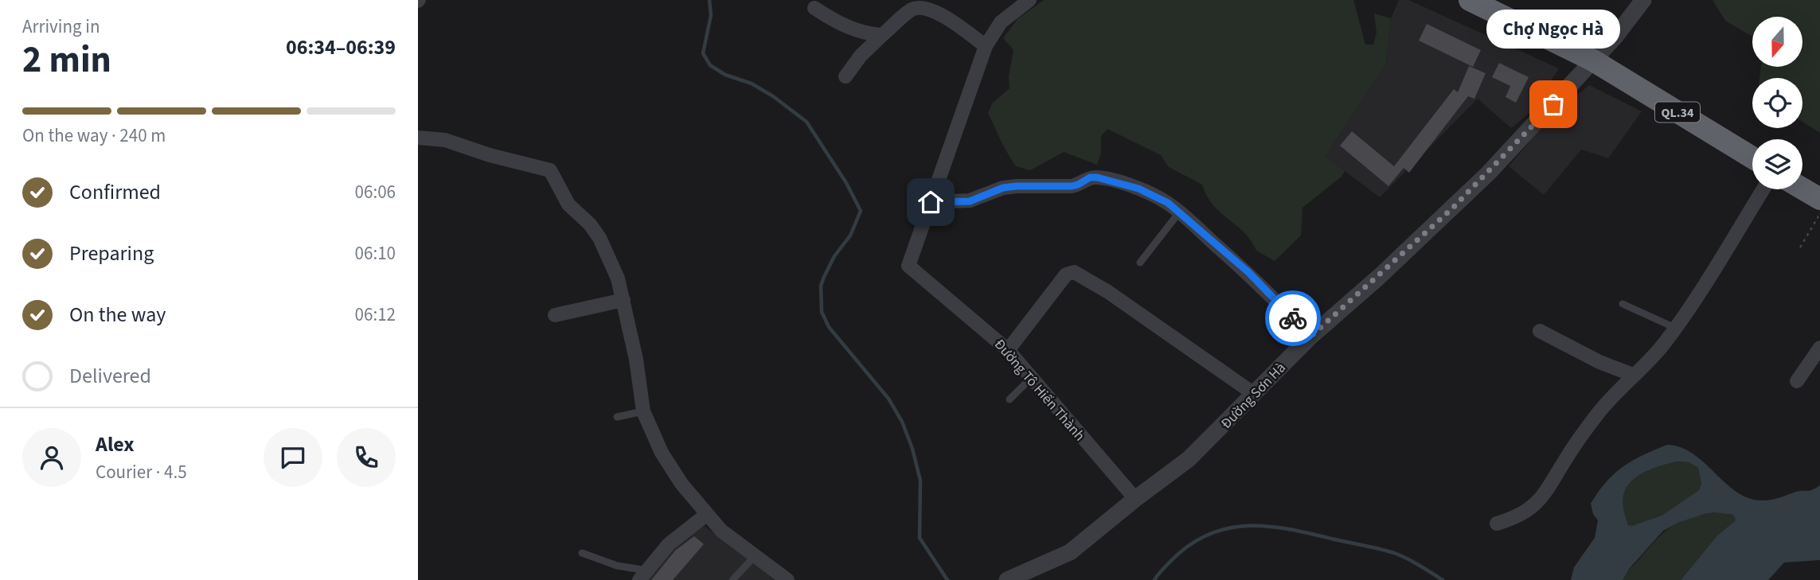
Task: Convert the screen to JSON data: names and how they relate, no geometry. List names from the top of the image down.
{
  "streets": {
    "highway": ["QL.34"],
    "street": ["Đường Tô Hiến Thành", "Đường Sơn Hà"]
  },
  "crossings": [
    ["QL.34", "Đường Sơn Hà"],
    ["Đường Tô Hiến Thành", "Đường Sơn Hà"]
  ],
  "places": ["Chợ Ngọc Hà"],
  "north": "bottom",
  "page": {
    "heading": ["2 min", "Arriving in", "06:34–06:39"],
    "panel": ["Alex", "Courier · 4.5"],
    "bubble": "Chợ Ngọc Hà",
    "bar": "On the way · 240 m",
    "list": [
      ["Confirmed", "06:06"],
      ["Preparing", "06:10"],
      ["On the way", "06:12"],
      "Delivered"
    ]
  }
}
